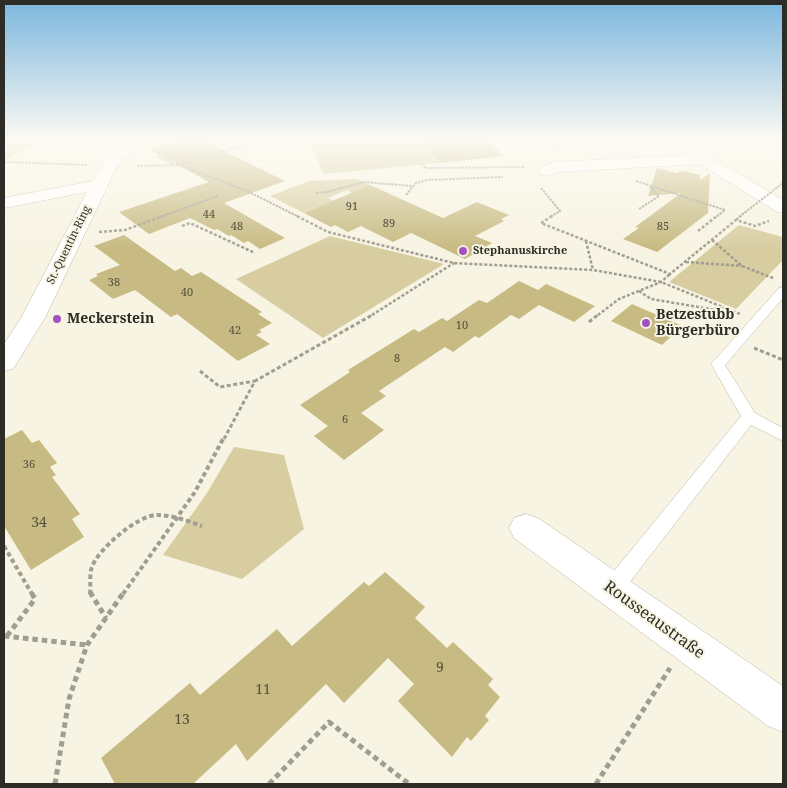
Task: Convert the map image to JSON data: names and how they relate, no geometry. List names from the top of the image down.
{
  "streets": {
    "street": ["St.-Quentin-Ring", "Rousseaustraße"]
  },
  "places": ["Stephanuskirche", "Meckerstein", "Betzestubb Bürgerbüro"],
  "house_numbers": [
    "91",
    "44",
    "89",
    "48",
    "85",
    "38",
    "40",
    "10",
    "42",
    "8",
    "6",
    "36",
    "34",
    "9",
    "11",
    "13"
  ]
}
